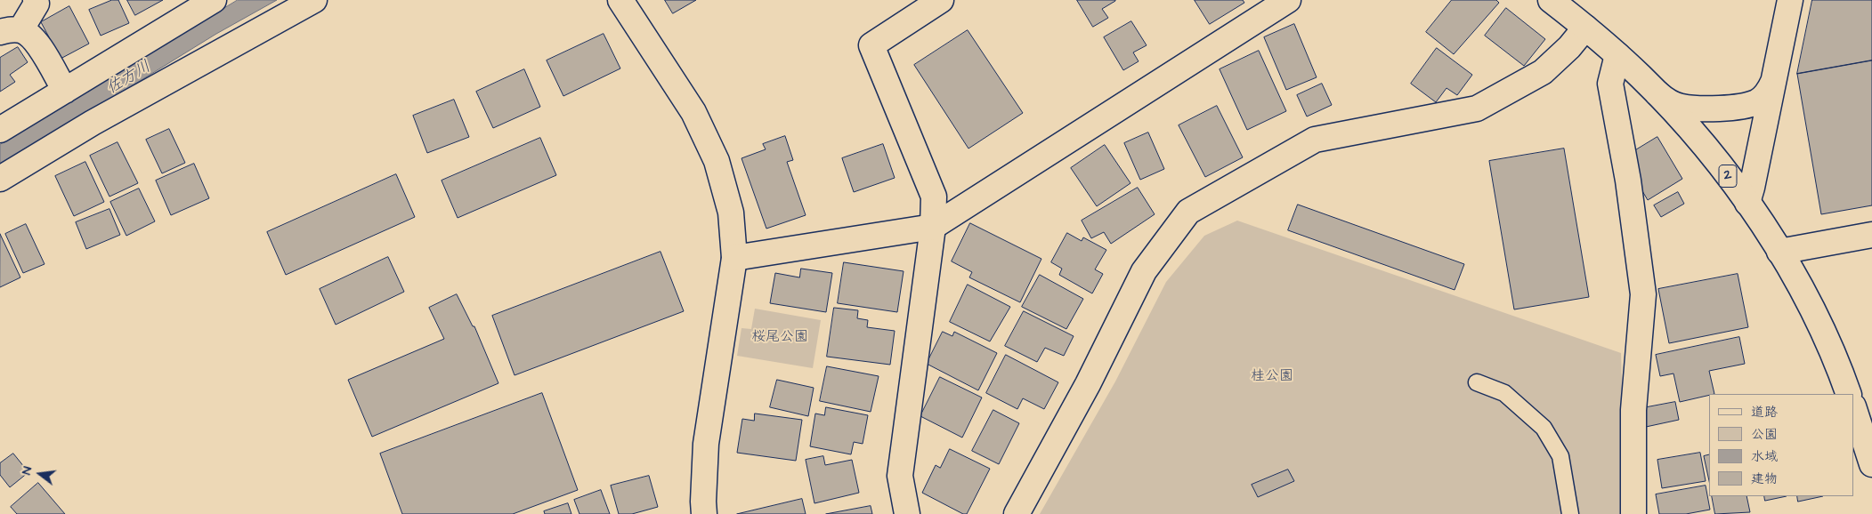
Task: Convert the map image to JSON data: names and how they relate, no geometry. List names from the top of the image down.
{
  "streets": {
    "main road": ["2"]
  },
  "water": ["佐方川"],
  "parks": ["桜尾公園", "桂公園"],
  "legend": [
    "道路",
    "公園",
    "水域",
    "建物"
  ],
  "north": "left"
}
